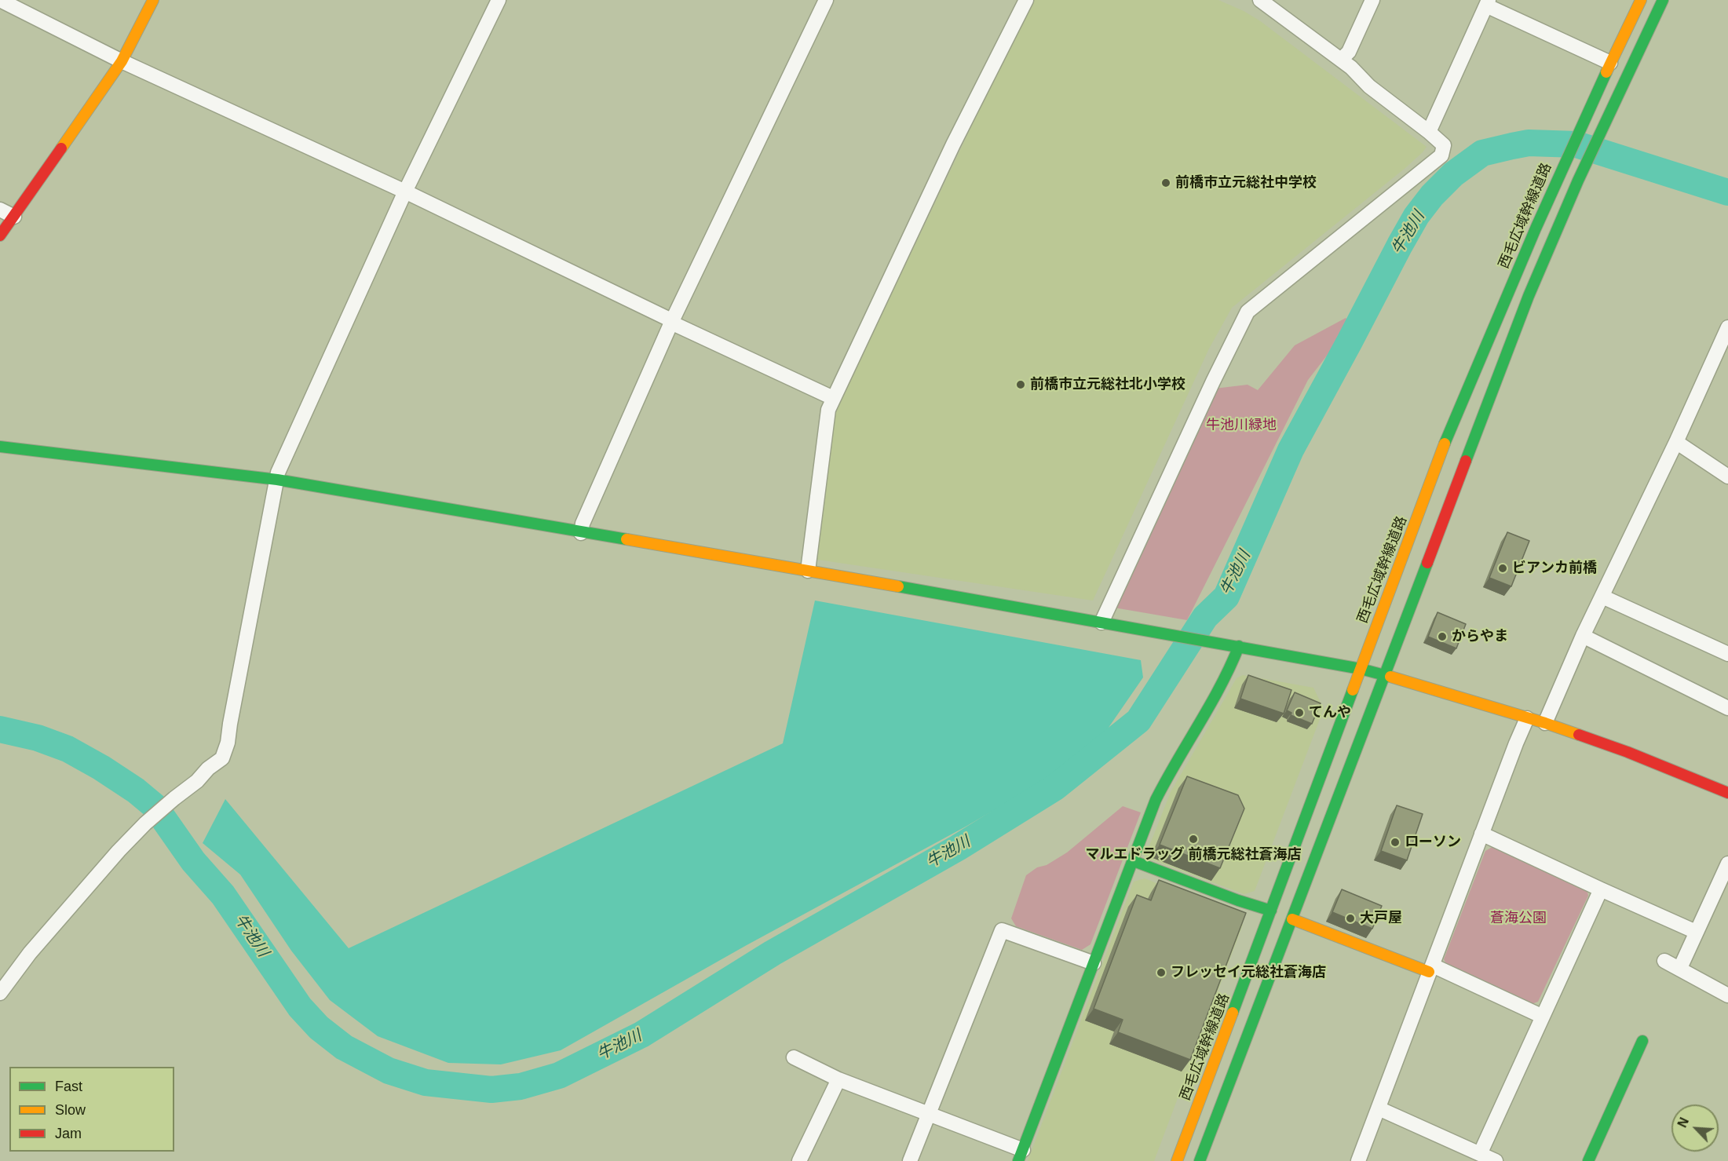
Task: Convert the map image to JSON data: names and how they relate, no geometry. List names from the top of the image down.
{
  "streets": {
    "street": ["西毛広域幹線道路"]
  },
  "water": ["牛池川"],
  "parks": ["牛池川緑地", "蒼海公園"],
  "places": [
    "前橋市立元総社中学校",
    "前橋市立元総社北小学校",
    "ビアンカ前橋",
    "からやま",
    "てんや",
    "マルエドラッグ 前橋元総社蒼海店",
    "ローソン",
    "大戸屋",
    "フレッセイ元総社蒼海店"
  ],
  "legend": ["Fast", "Slow", "Jam"],
  "north": "top left"
}
